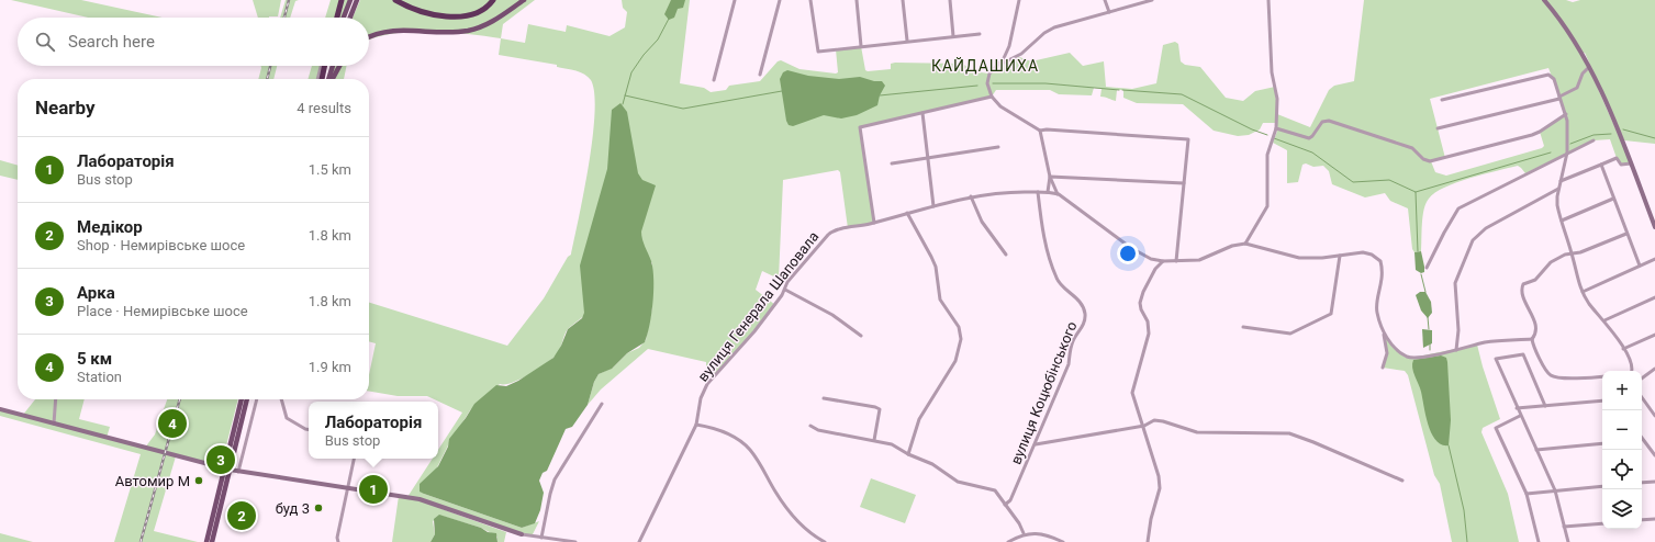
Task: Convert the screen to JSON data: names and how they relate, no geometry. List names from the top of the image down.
{
  "streets": {
    "street": ["вулиця Генерала Шаповала", "вулиця Коцюбінського"]
  },
  "crossings": [
    ["вулиця Генерала Шаповала", "вулиця Коцюбінського"]
  ],
  "districts": ["КАЙДАШИХА"],
  "places": ["Автомир М", "буд 3"],
  "page": {
    "search": "Search here",
    "heading": ["Nearby", "4 results"],
    "list": [
      {
        "mark": "1",
        "name": "Лабораторія",
        "note": "Bus stop",
        "value": "1.5 km"
      },
      {
        "mark": "2",
        "name": "Медікор",
        "note": "Shop · Немирівське шосе",
        "value": "1.8 km"
      },
      {
        "mark": "3",
        "name": "Арка",
        "note": "Place · Немирівське шосе",
        "value": "1.8 km"
      },
      {
        "mark": "4",
        "name": "5 км",
        "note": "Station",
        "value": "1.9 km"
      }
    ],
    "map_buttons": ["+", "−"],
    "popup": ["Лабораторія", "Bus stop"],
    "pins": [
      "4",
      "3",
      "1",
      "2"
    ]
  }
}
